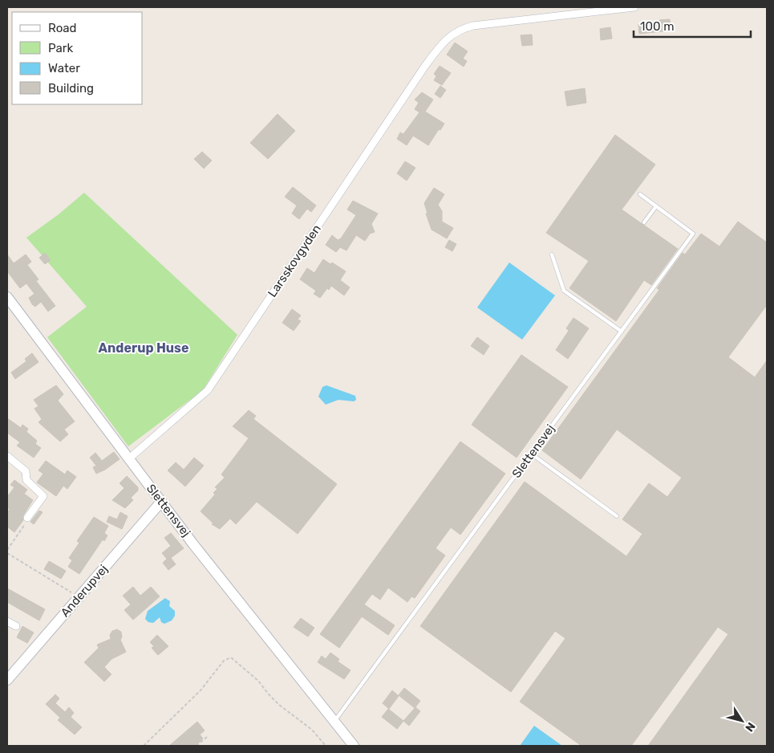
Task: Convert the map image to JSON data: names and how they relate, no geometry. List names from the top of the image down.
{
  "streets": {
    "street": ["Larsskovgyden", "Slettensvej", "Anderupvej"]
  },
  "crossings": [
    ["Larsskovgyden", "Slettensvej"],
    ["Slettensvej", "Anderupvej"]
  ],
  "districts": ["Anderup Huse"],
  "legend": [
    "Road",
    "Park",
    "Water",
    "Building"
  ],
  "scale_bar": "100 m",
  "north": "bottom right"
}
